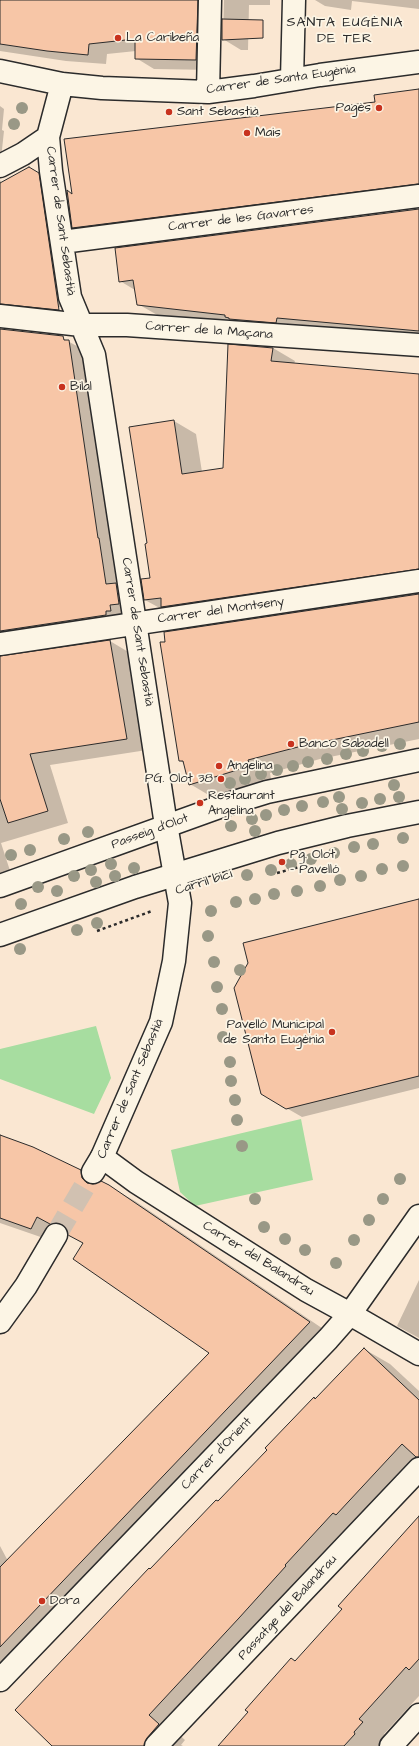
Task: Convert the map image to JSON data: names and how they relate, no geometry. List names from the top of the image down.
{
  "streets": {
    "street": [
      "Carrer de Santa Eugènia",
      "Carrer de les Gavarres",
      "Carrer de Sant Sebastià",
      "Carrer de la Maçana",
      "Carrer del Montseny",
      "Passeig d'Olot",
      "Carrer del Balandrau",
      "Carrer d'Orient",
      "Passatge del Balandrau"
    ],
    "path": ["Carril bici"]
  },
  "crossings": [
    ["Carrer de Santa Eugènia", "Carrer de Sant Sebastià"],
    ["Carrer de les Gavarres", "Carrer de Sant Sebastià"],
    ["Carrer de Sant Sebastià", "Carrer de la Maçana"],
    ["Carrer de Sant Sebastià", "Carrer del Montseny"],
    ["Carrer de Sant Sebastià", "Passeig d'Olot"],
    ["Carrer de Sant Sebastià", "Carril bici"],
    ["Carrer de Sant Sebastià", "Carrer del Balandrau"],
    ["Carrer del Balandrau", "Carrer d'Orient"]
  ],
  "districts": ["SANTA EUGÈNIA DE TER"],
  "places": [
    "La Caribeña",
    "Pagès",
    "Sant Sebastià",
    "Mais",
    "Bilal",
    "Banco Sabadell",
    "Angelina",
    "PG. Olot 38",
    "Restaurant Angelina",
    "Pg. Olot - Pavelló",
    "Pavelló Municipal de Santa Eugènia",
    "Dora"
  ]
}
